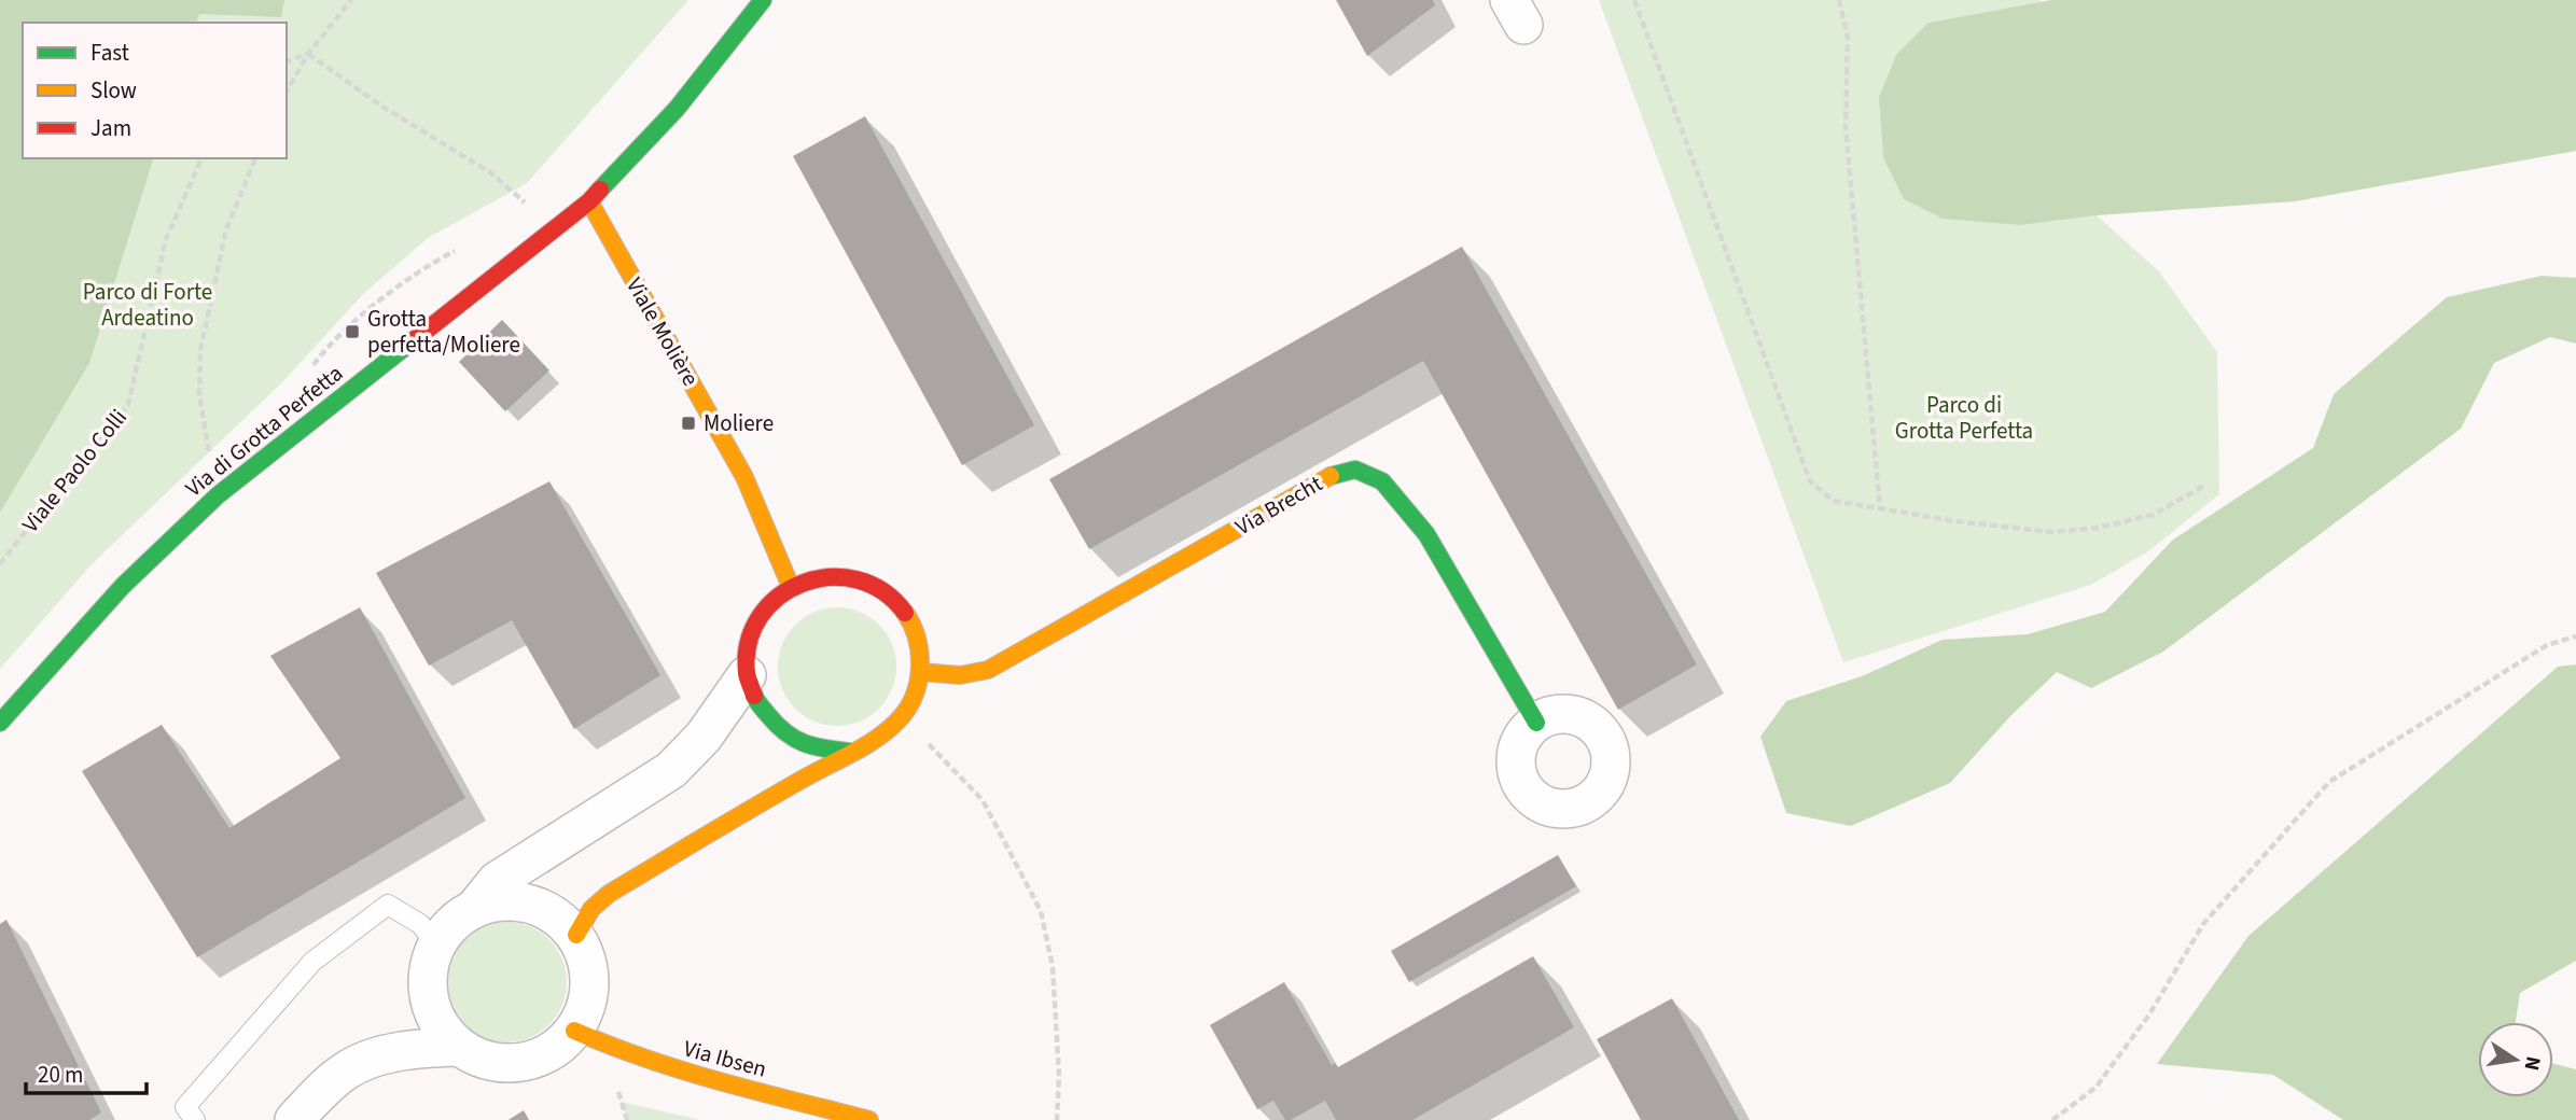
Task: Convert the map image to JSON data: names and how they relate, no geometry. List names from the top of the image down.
{
  "streets": {
    "street": [
      "Viale Molière",
      "Via di Grotta Perfetta",
      "Via Brecht",
      "Via Ibsen"
    ],
    "path": ["Viale Paolo Colli"]
  },
  "crossings": [
    ["Viale Molière", "Via di Grotta Perfetta"],
    ["Viale Molière", "Via Brecht"]
  ],
  "parks": ["Parco di Forte Ardeatino", "Parco di Grotta Perfetta"],
  "places": {
    "transit": ["Grotta perfetta/Moliere", "Moliere"]
  },
  "legend": ["Fast", "Slow", "Jam"],
  "scale_bar": "20 m",
  "north": "right"
}
